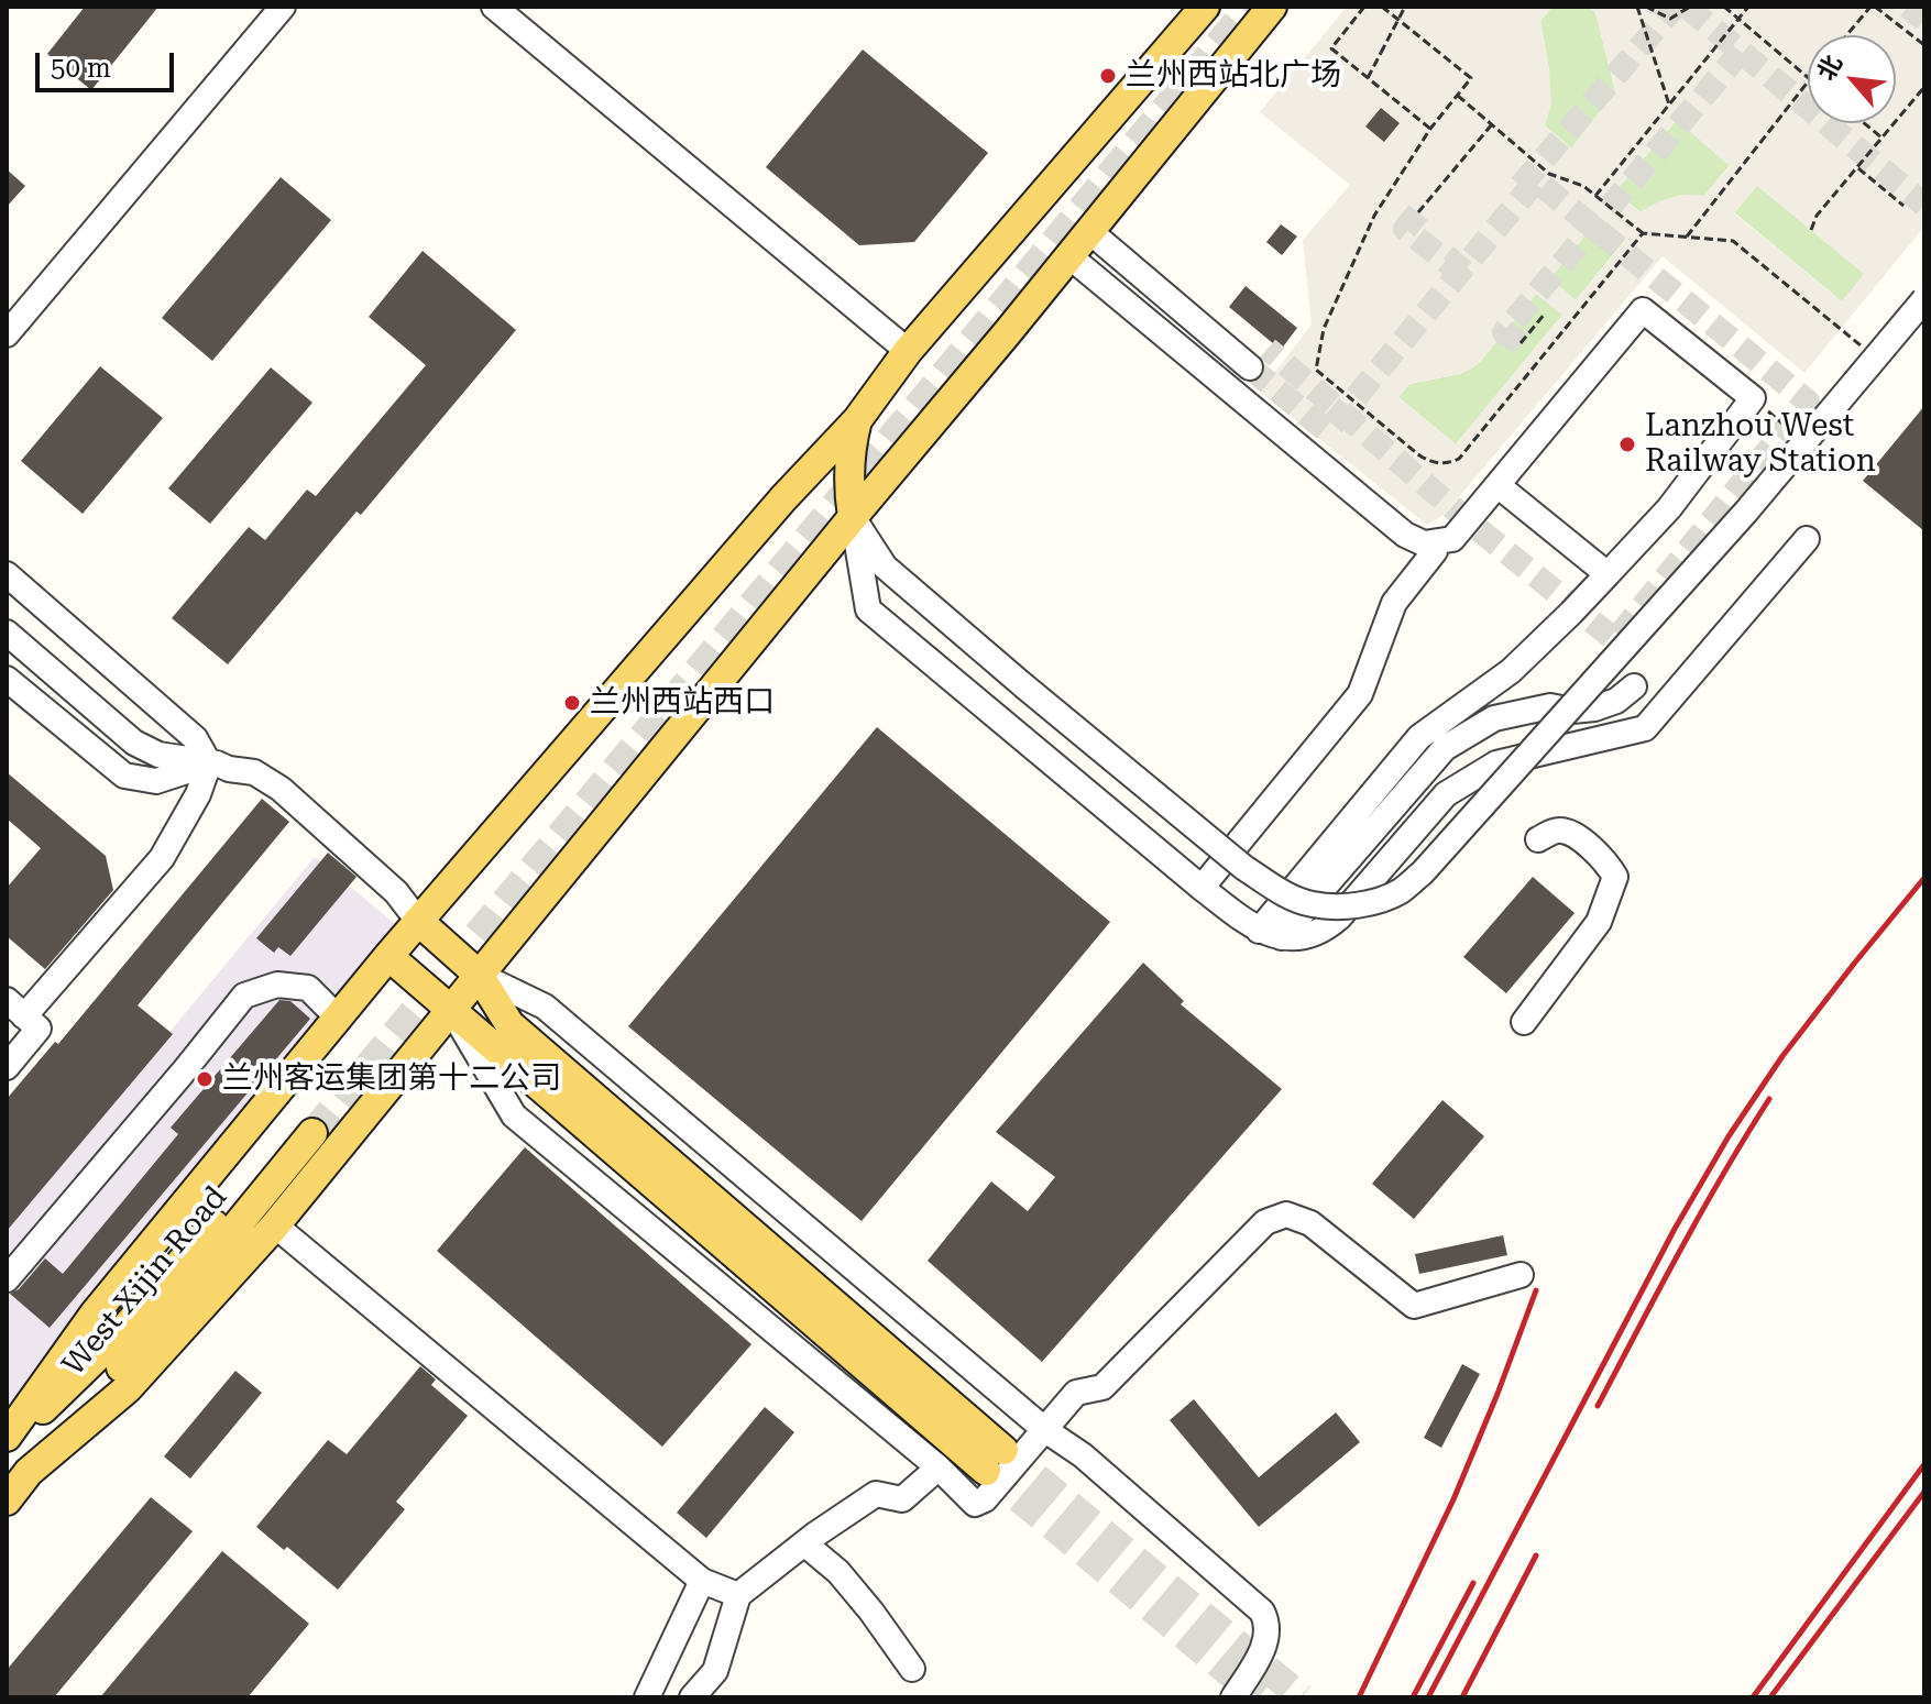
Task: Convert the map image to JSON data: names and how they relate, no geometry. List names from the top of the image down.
{
  "streets": {
    "main road": ["West Xijin Road"]
  },
  "places": [
    "兰州西站北广场",
    "Lanzhou West Railway Station",
    "兰州西站西口",
    "兰州客运集团第十二公司"
  ],
  "scale_bar": "50 m",
  "north": "top left"
}
